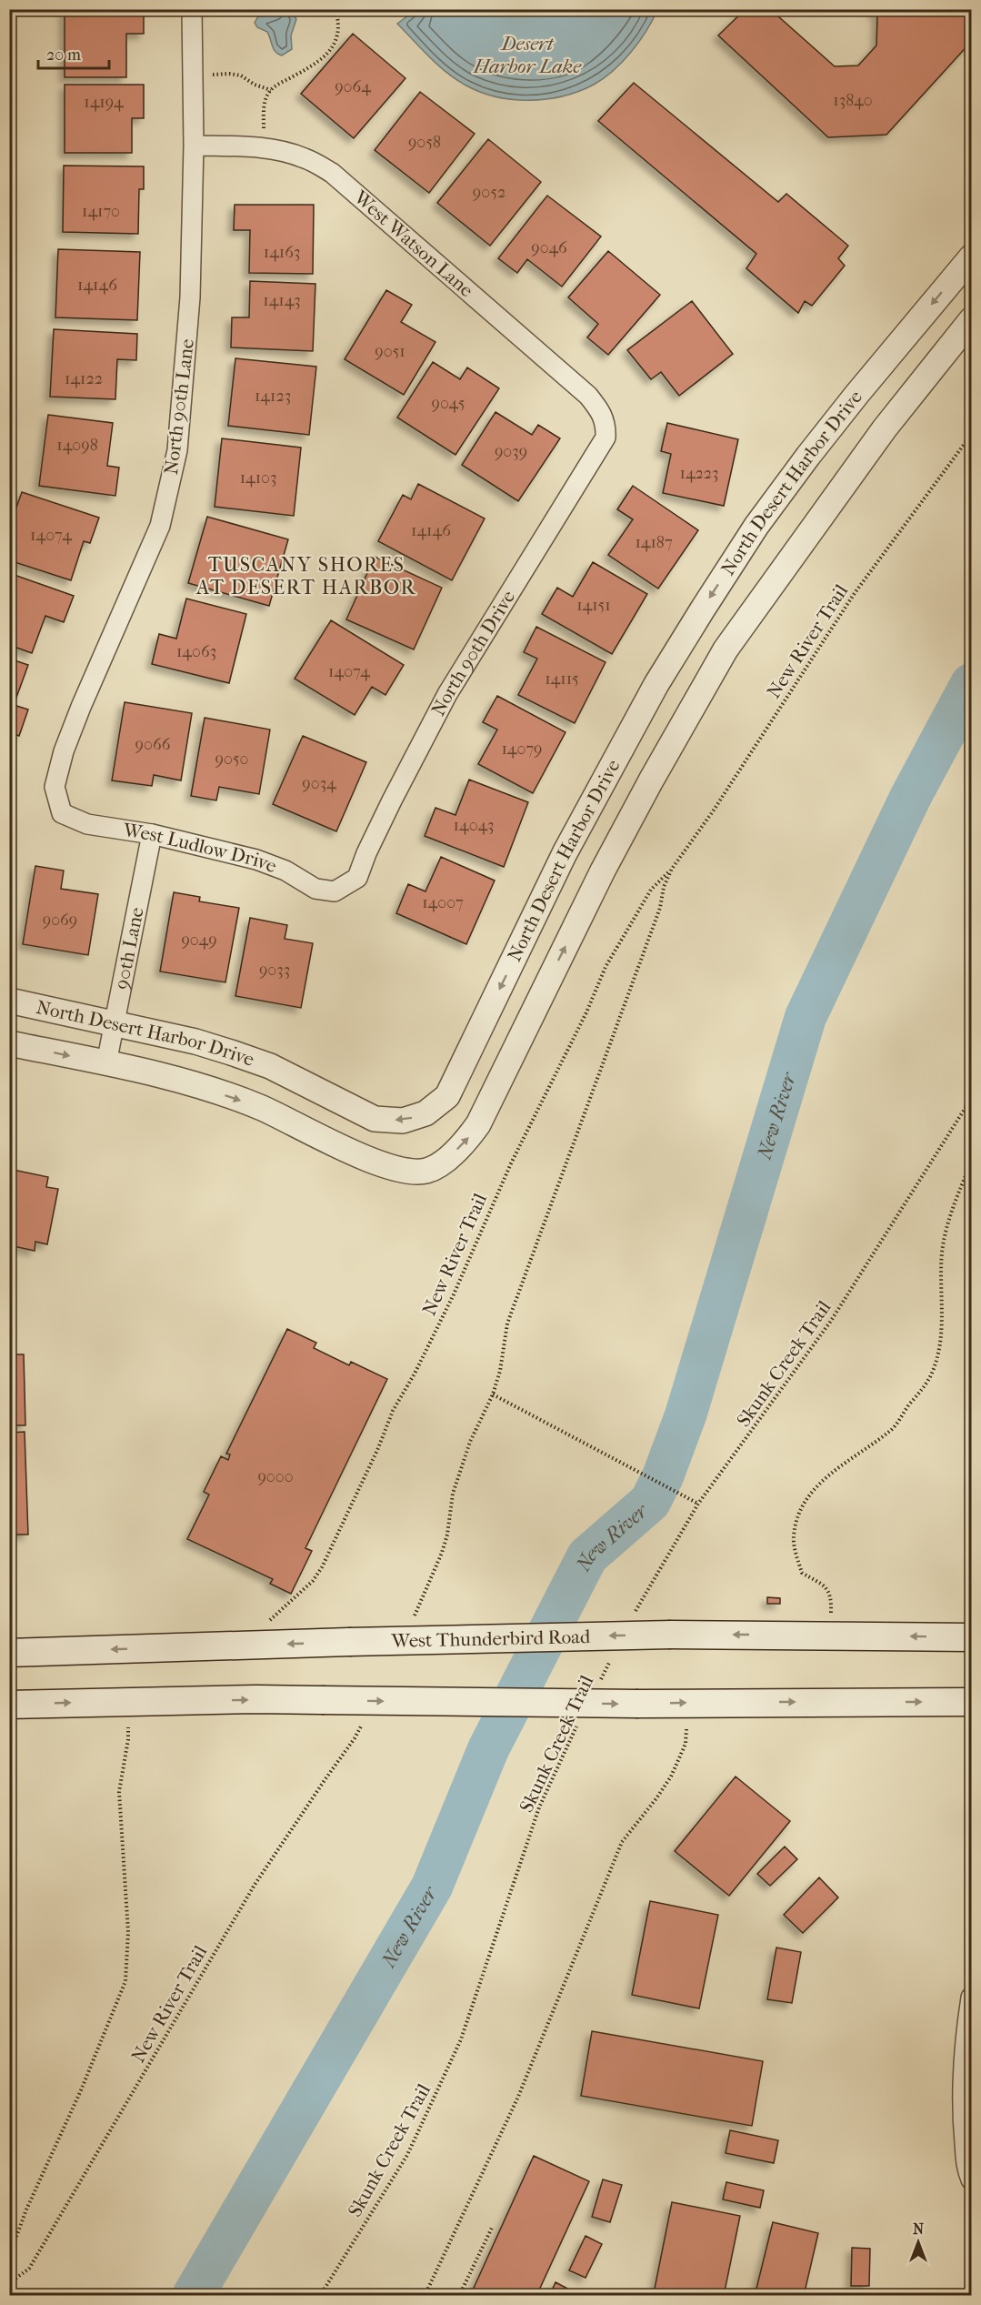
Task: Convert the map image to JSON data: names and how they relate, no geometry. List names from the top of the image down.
{
  "streets": {
    "main road": ["West Thunderbird Road"],
    "street": [
      "West Watson Lane",
      "North 90th Lane",
      "North Desert Harbor Drive",
      "North 90th Drive",
      "West Ludlow Drive",
      "90th Lane"
    ],
    "path": ["New River Trail", "Skunk Creek Trail"]
  },
  "crossings": [
    ["West Watson Lane", "North 90th Lane"],
    ["West Watson Lane", "North 90th Drive"],
    ["North 90th Lane", "West Ludlow Drive"],
    ["North Desert Harbor Drive", "90th Lane"],
    ["New River Trail", "West Thunderbird Road"],
    ["North 90th Drive", "West Ludlow Drive"],
    ["West Ludlow Drive", "90th Lane"]
  ],
  "districts": ["TUSCANY SHORES AT DESERT HARBOR"],
  "water": ["Desert Harbor Lake", "New River"],
  "house_numbers": [
    "9064",
    "13840",
    "14194",
    "9058",
    "9052",
    "14170",
    "9046",
    "14163",
    "14146",
    "14143",
    "9051",
    "14122",
    "14123",
    "9045",
    "14098",
    "9039",
    "14223",
    "14103",
    "14146",
    "14074",
    "14187",
    "14151",
    "14063",
    "14074",
    "14115",
    "9066",
    "14079",
    "9050",
    "9034",
    "14043",
    "14007",
    "9069",
    "9049",
    "9033",
    "9000"
  ],
  "scale_bar": "20 m",
  "north": "top"
}
